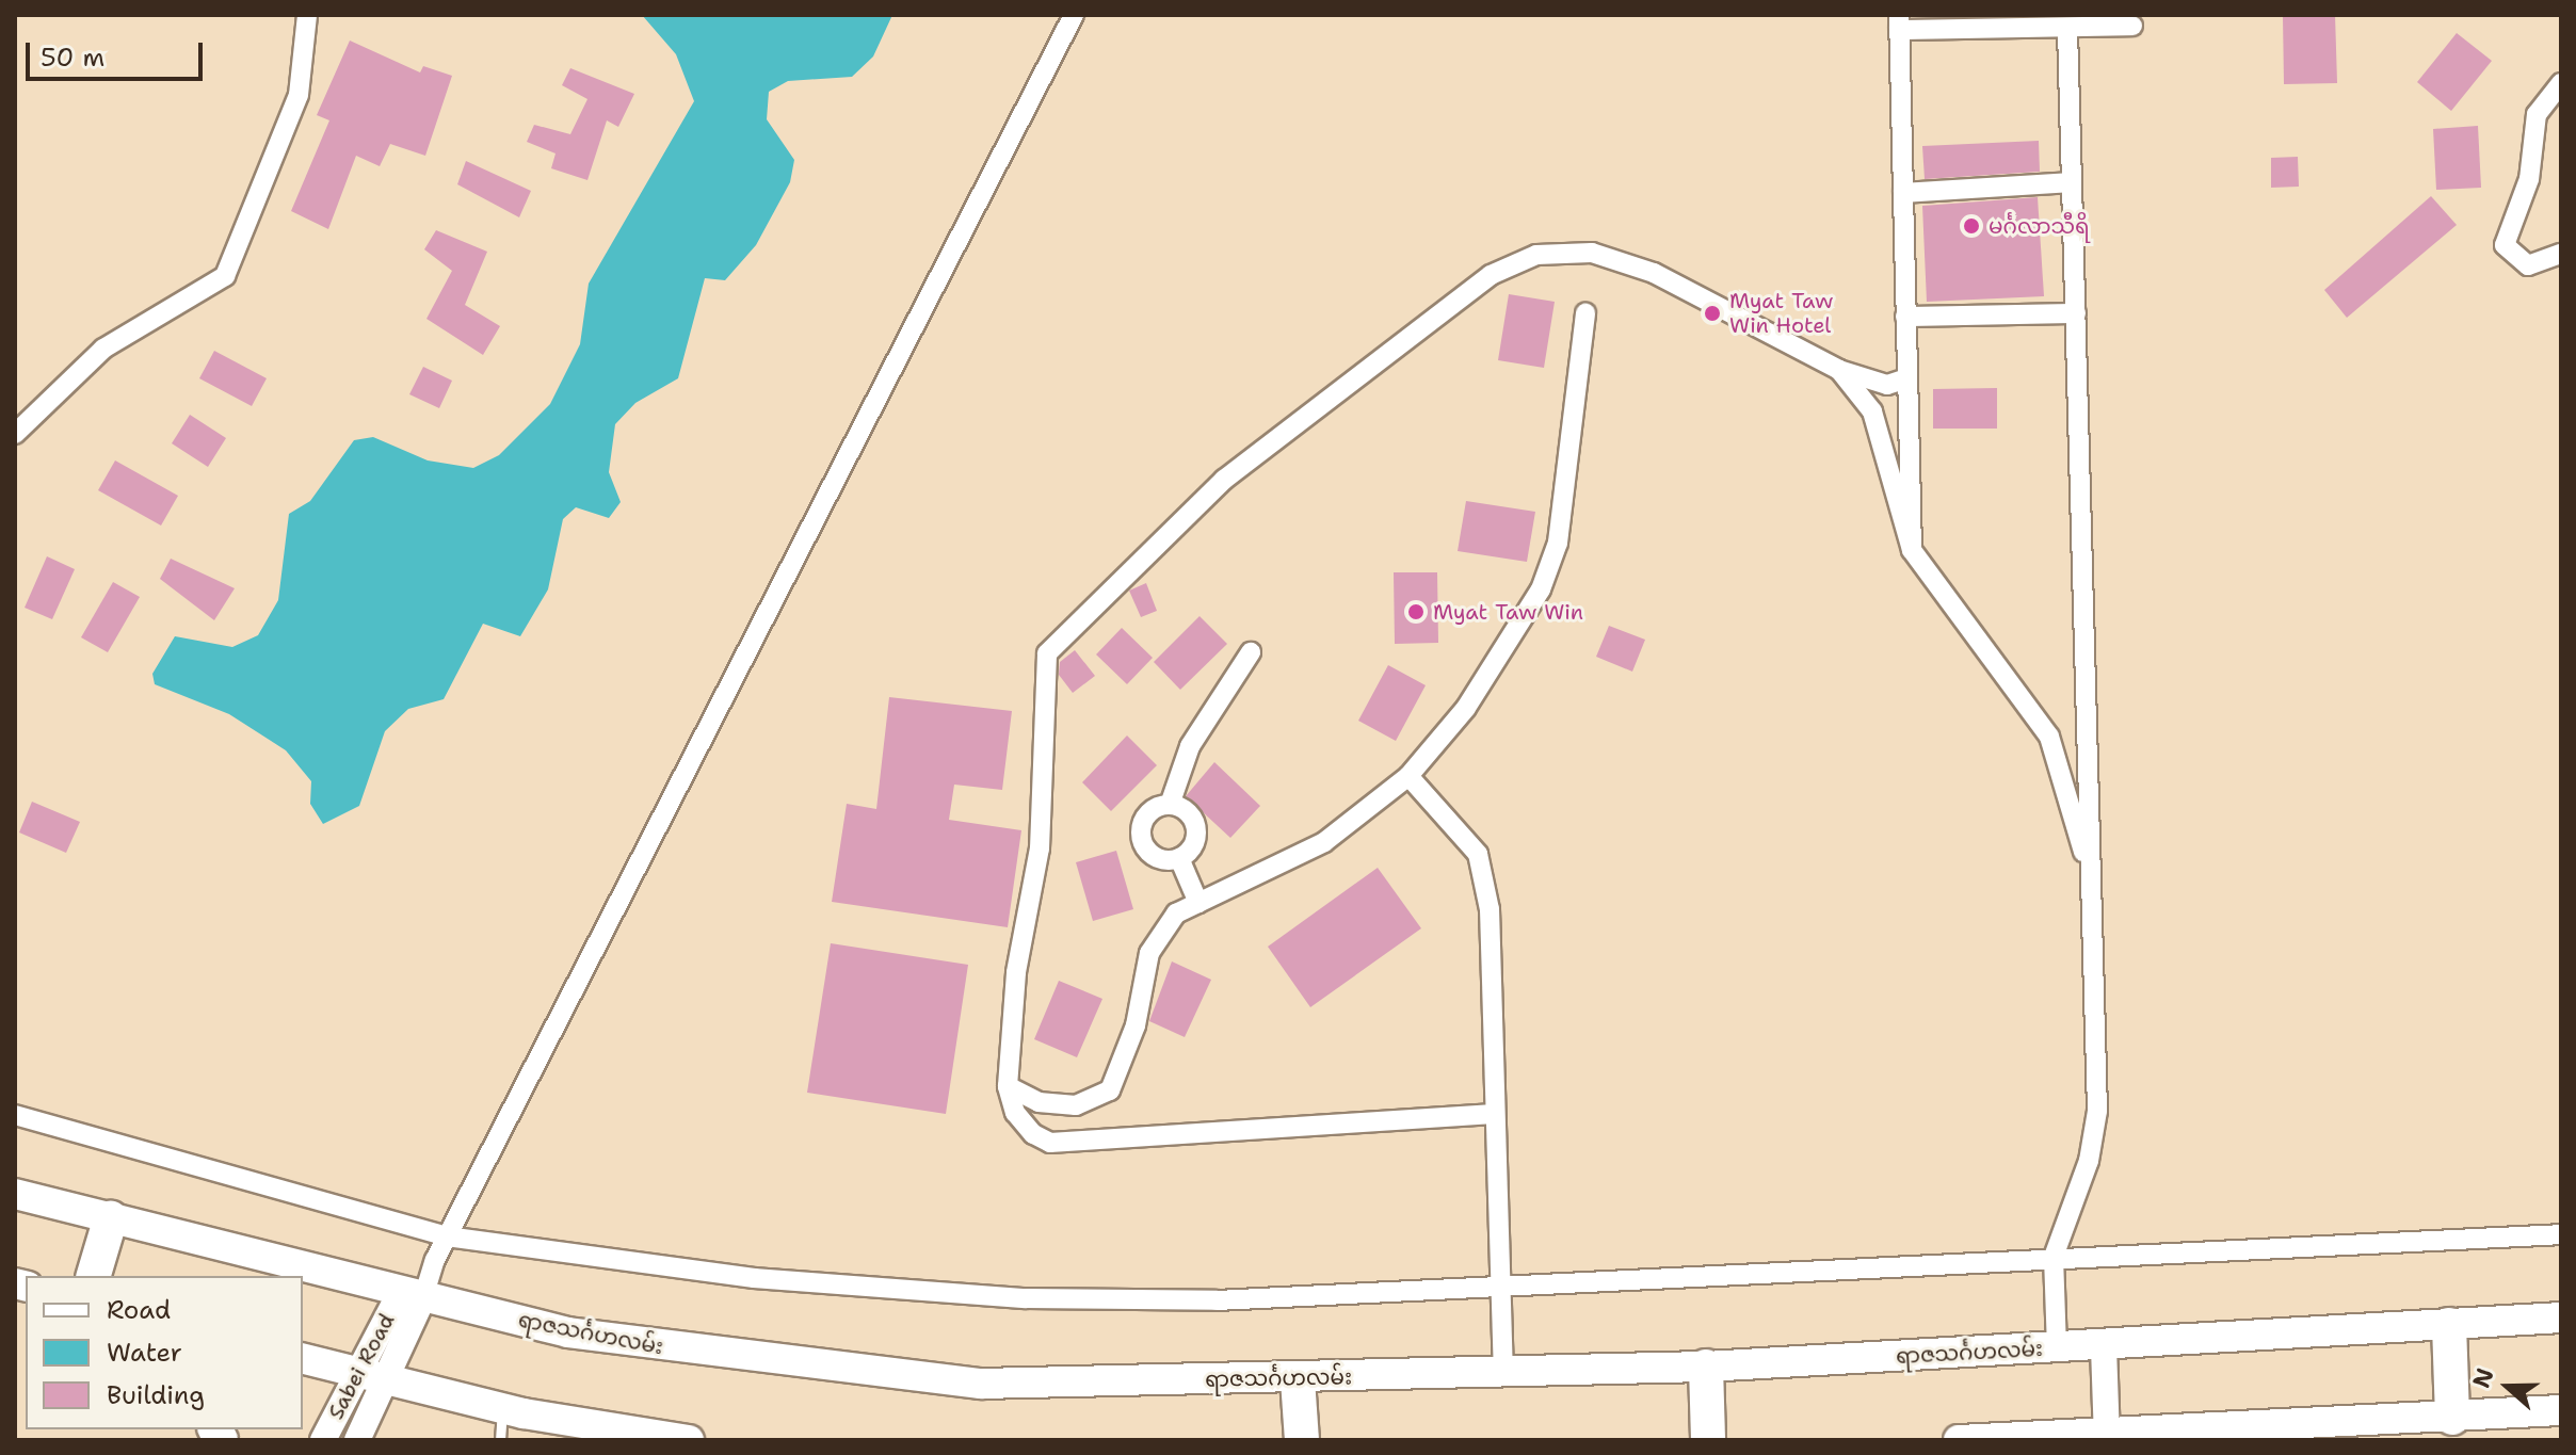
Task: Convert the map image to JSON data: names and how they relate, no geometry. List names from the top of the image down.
{
  "streets": {
    "main road": ["ရာဇသင်္ဂဟလမ်း"],
    "street": ["Sabei Road"]
  },
  "crossings": [
    ["ရာဇသင်္ဂဟလမ်း", "Sabei Road"]
  ],
  "places": ["မင်္ဂလာသီရိ", "Myat Taw Win Hotel", "Myat Taw Win"],
  "legend": ["Road", "Water", "Building"],
  "scale_bar": "50 m",
  "north": "left"
}
